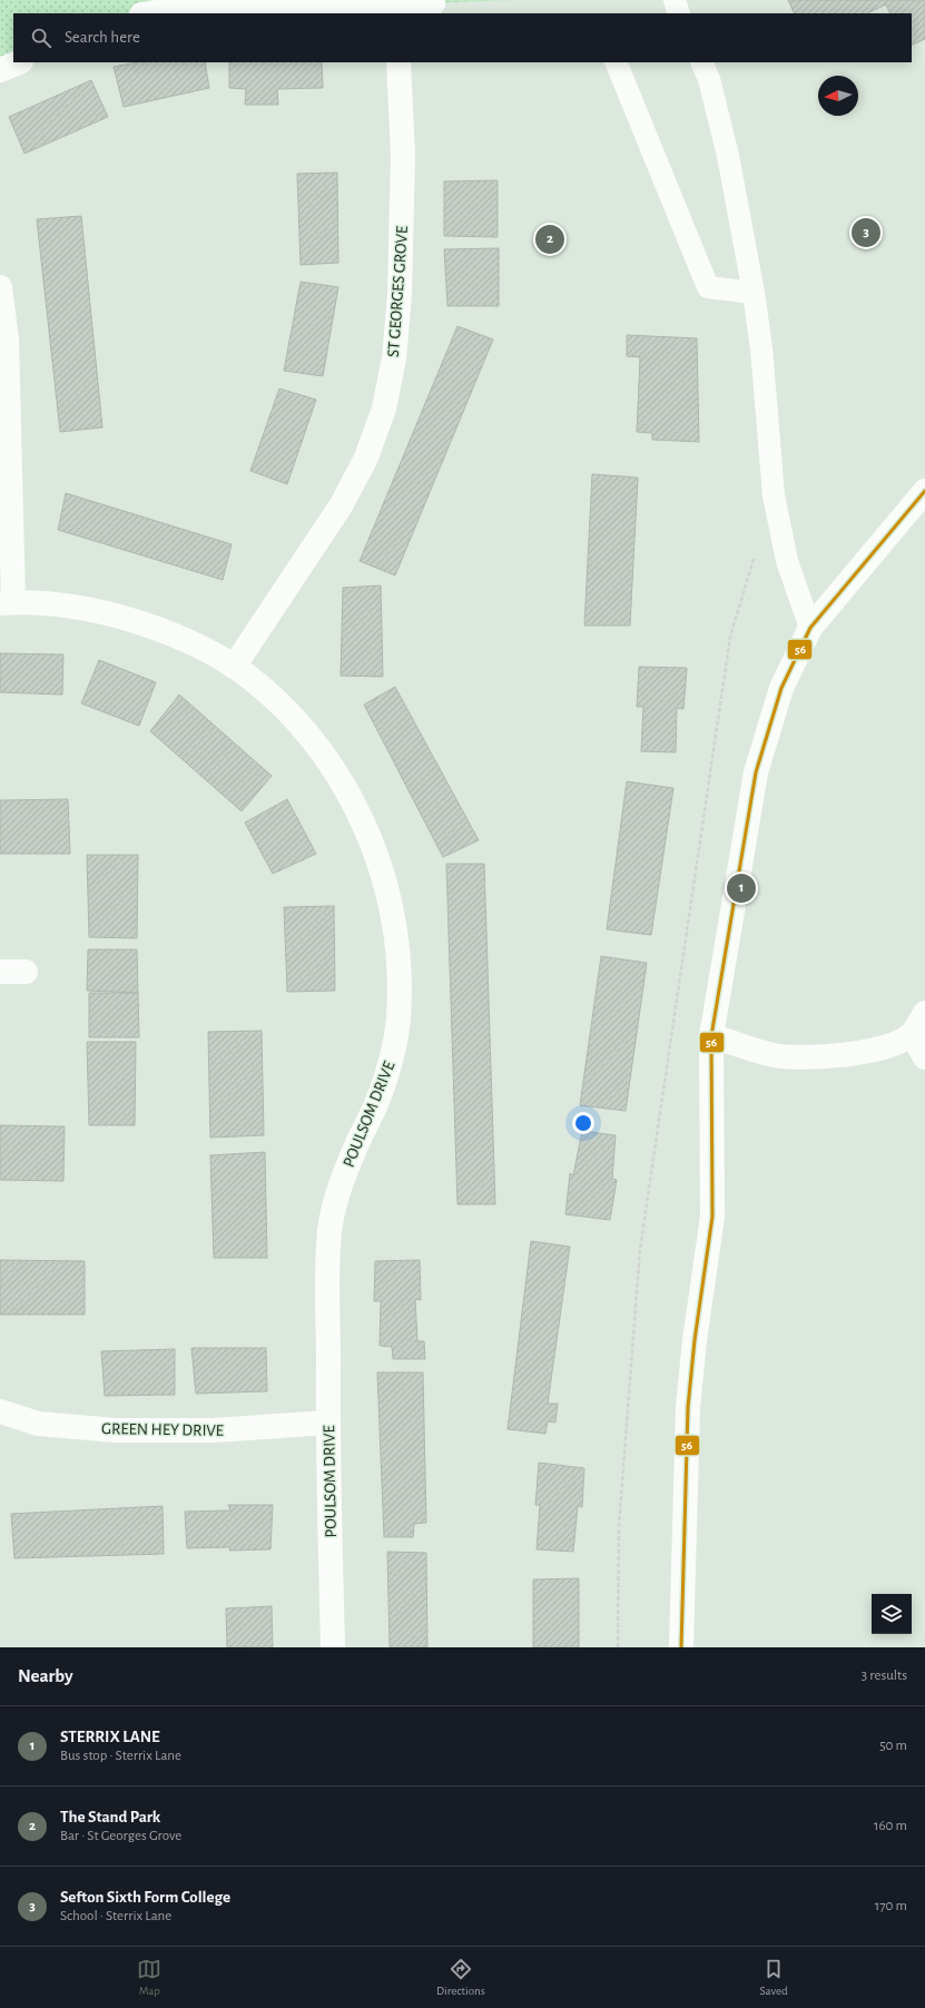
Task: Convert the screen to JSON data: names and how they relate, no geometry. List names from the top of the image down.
{
  "streets": {
    "street": ["ST GEORGES GROVE", "POULSOM DRIVE", "GREEN HEY DRIVE"]
  },
  "crossings": [
    ["ST GEORGES GROVE", "POULSOM DRIVE"],
    ["POULSOM DRIVE", "GREEN HEY DRIVE"]
  ],
  "lines": ["transit line 56"],
  "north": "left",
  "page": {
    "search": "Search here",
    "pins": ["3", "2", "1"],
    "heading": ["Nearby", "3 results"],
    "list": [
      {
        "mark": "1",
        "name": "STERRIX LANE",
        "note": "Bus stop · Sterrix Lane",
        "value": "50 m"
      },
      {
        "mark": "2",
        "name": "The Stand Park",
        "note": "Bar · St Georges Grove",
        "value": "160 m"
      },
      {
        "mark": "3",
        "name": "Sefton Sixth Form College",
        "note": "School · Sterrix Lane",
        "value": "170 m"
      }
    ],
    "nav": ["Map", "Directions", "Saved"]
  }
}
